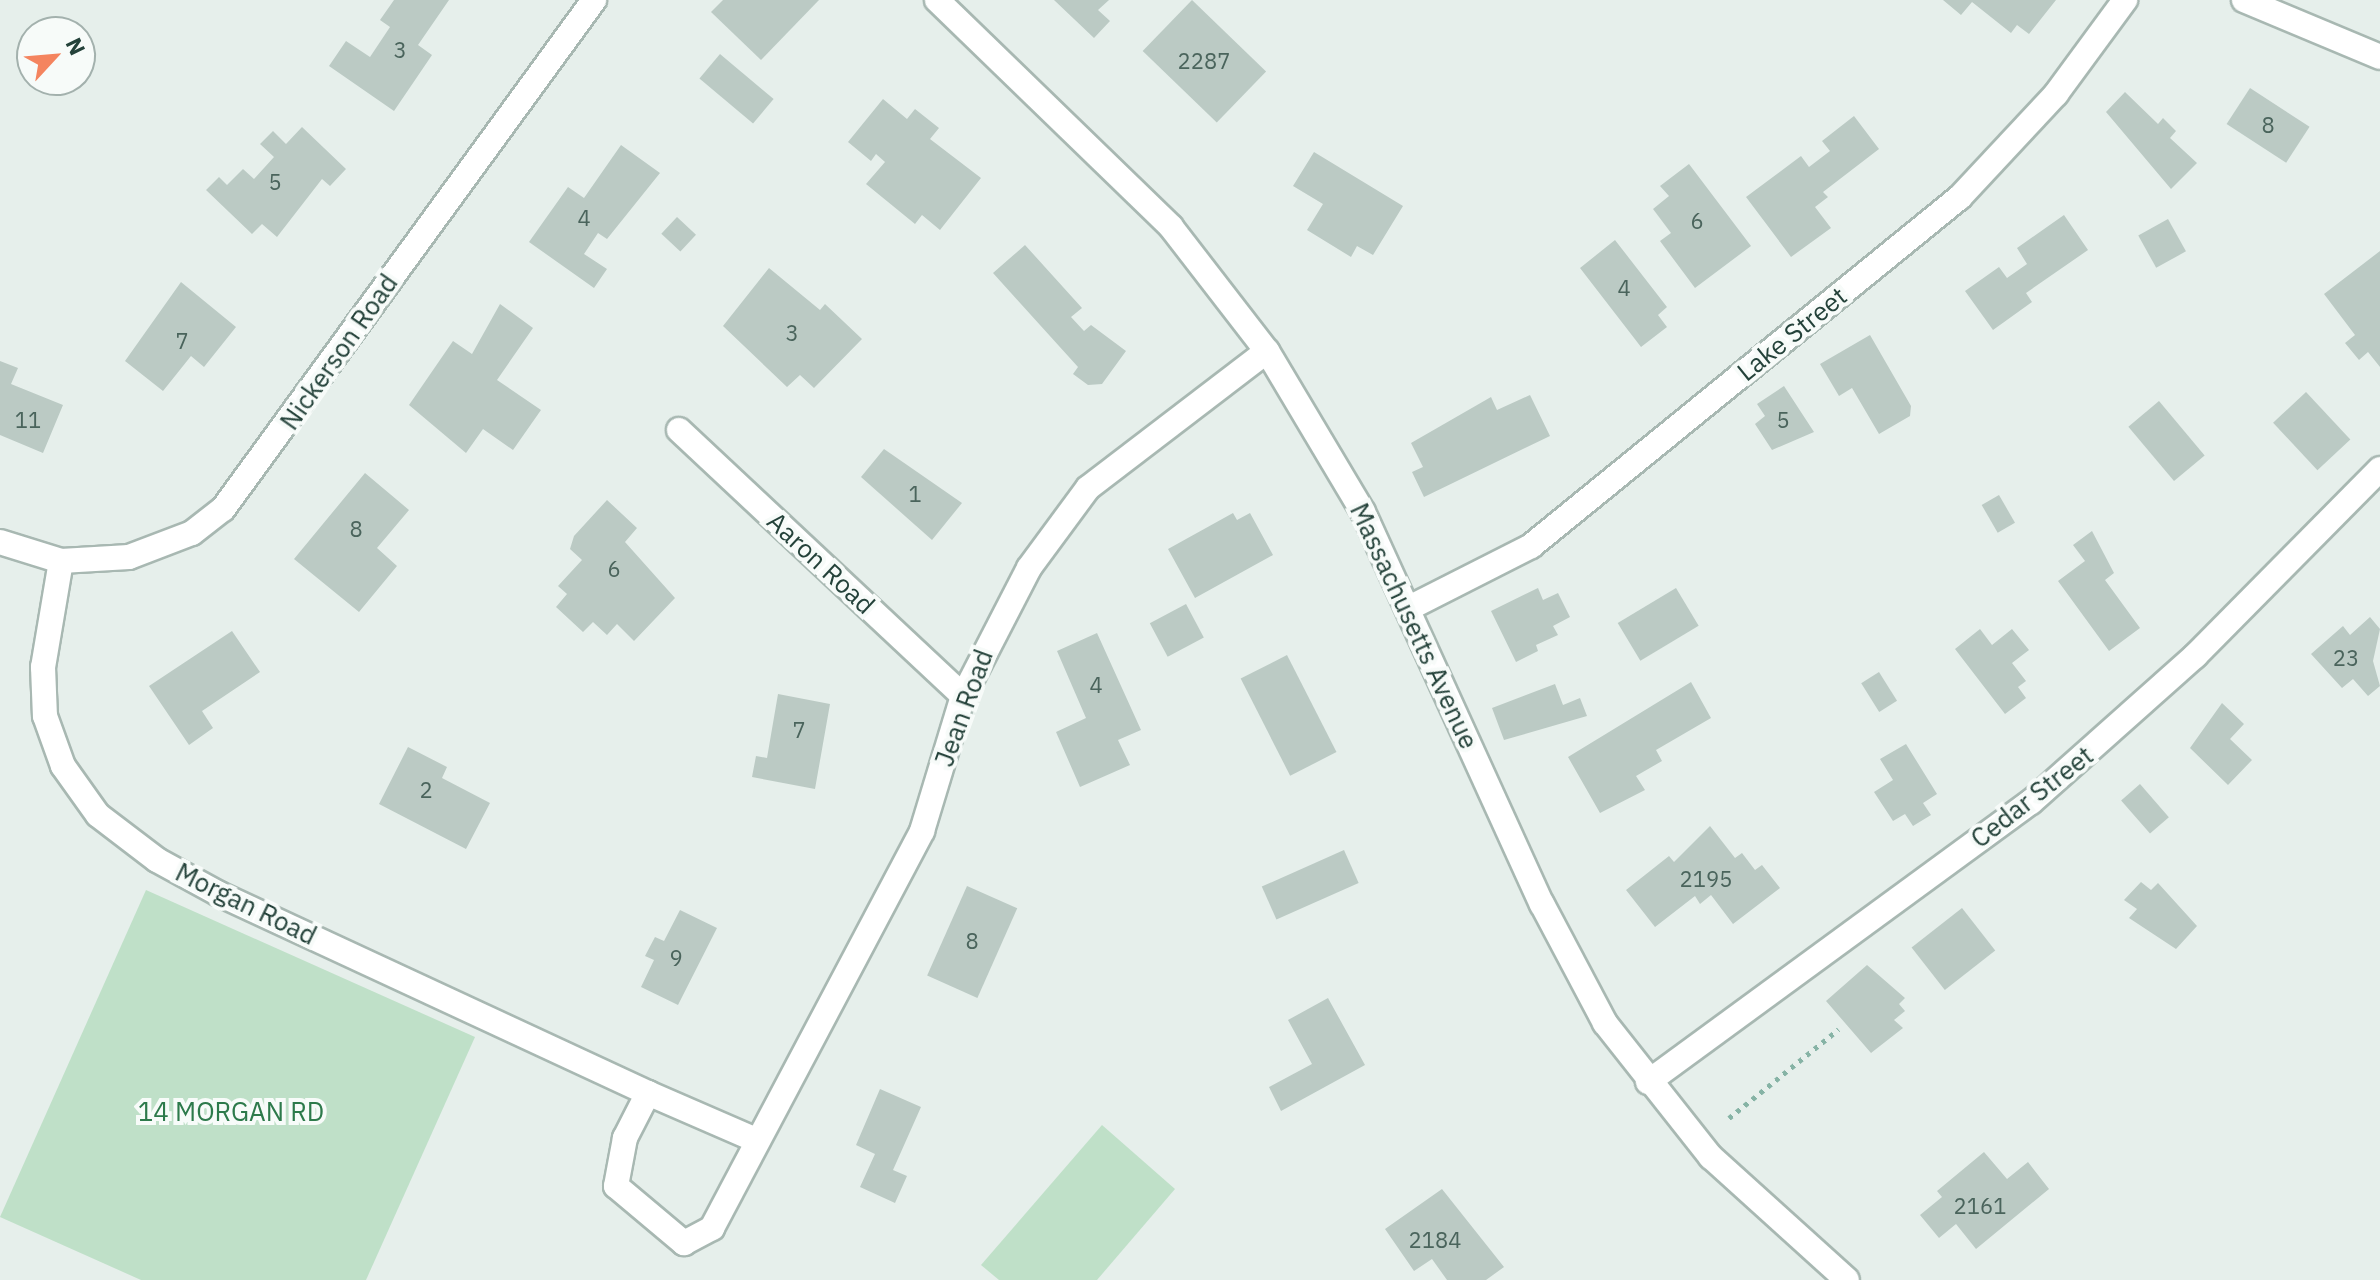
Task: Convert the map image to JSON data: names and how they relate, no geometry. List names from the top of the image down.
{
  "streets": {
    "street": [
      "Lake Street",
      "Nickerson Road",
      "Aaron Road",
      "Massachusetts Avenue",
      "Jean Road",
      "Cedar Street",
      "Morgan Road"
    ]
  },
  "crossings": [
    ["Lake Street", "Massachusetts Avenue"],
    ["Nickerson Road", "Morgan Road"],
    ["Aaron Road", "Jean Road"],
    ["Massachusetts Avenue", "Jean Road"],
    ["Massachusetts Avenue", "Cedar Street"],
    ["Jean Road", "Morgan Road"]
  ],
  "parks": ["14 MORGAN RD"],
  "house_numbers": [
    "3",
    "2287",
    "8",
    "5",
    "4",
    "6",
    "4",
    "3",
    "7",
    "11",
    "5",
    "1",
    "8",
    "6",
    "23",
    "4",
    "7",
    "2",
    "2195",
    "8",
    "9",
    "2161",
    "2184"
  ],
  "north": "top right"
}
